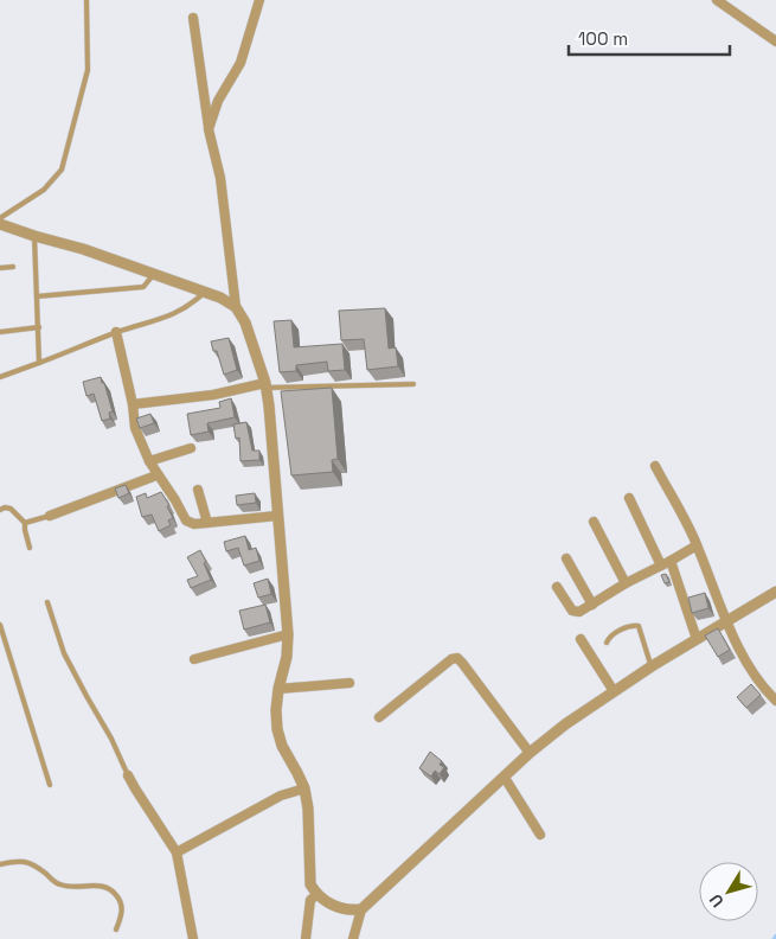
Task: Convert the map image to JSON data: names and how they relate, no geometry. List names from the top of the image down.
{
  "scale_bar": "100 m",
  "north": "bottom left"
}
